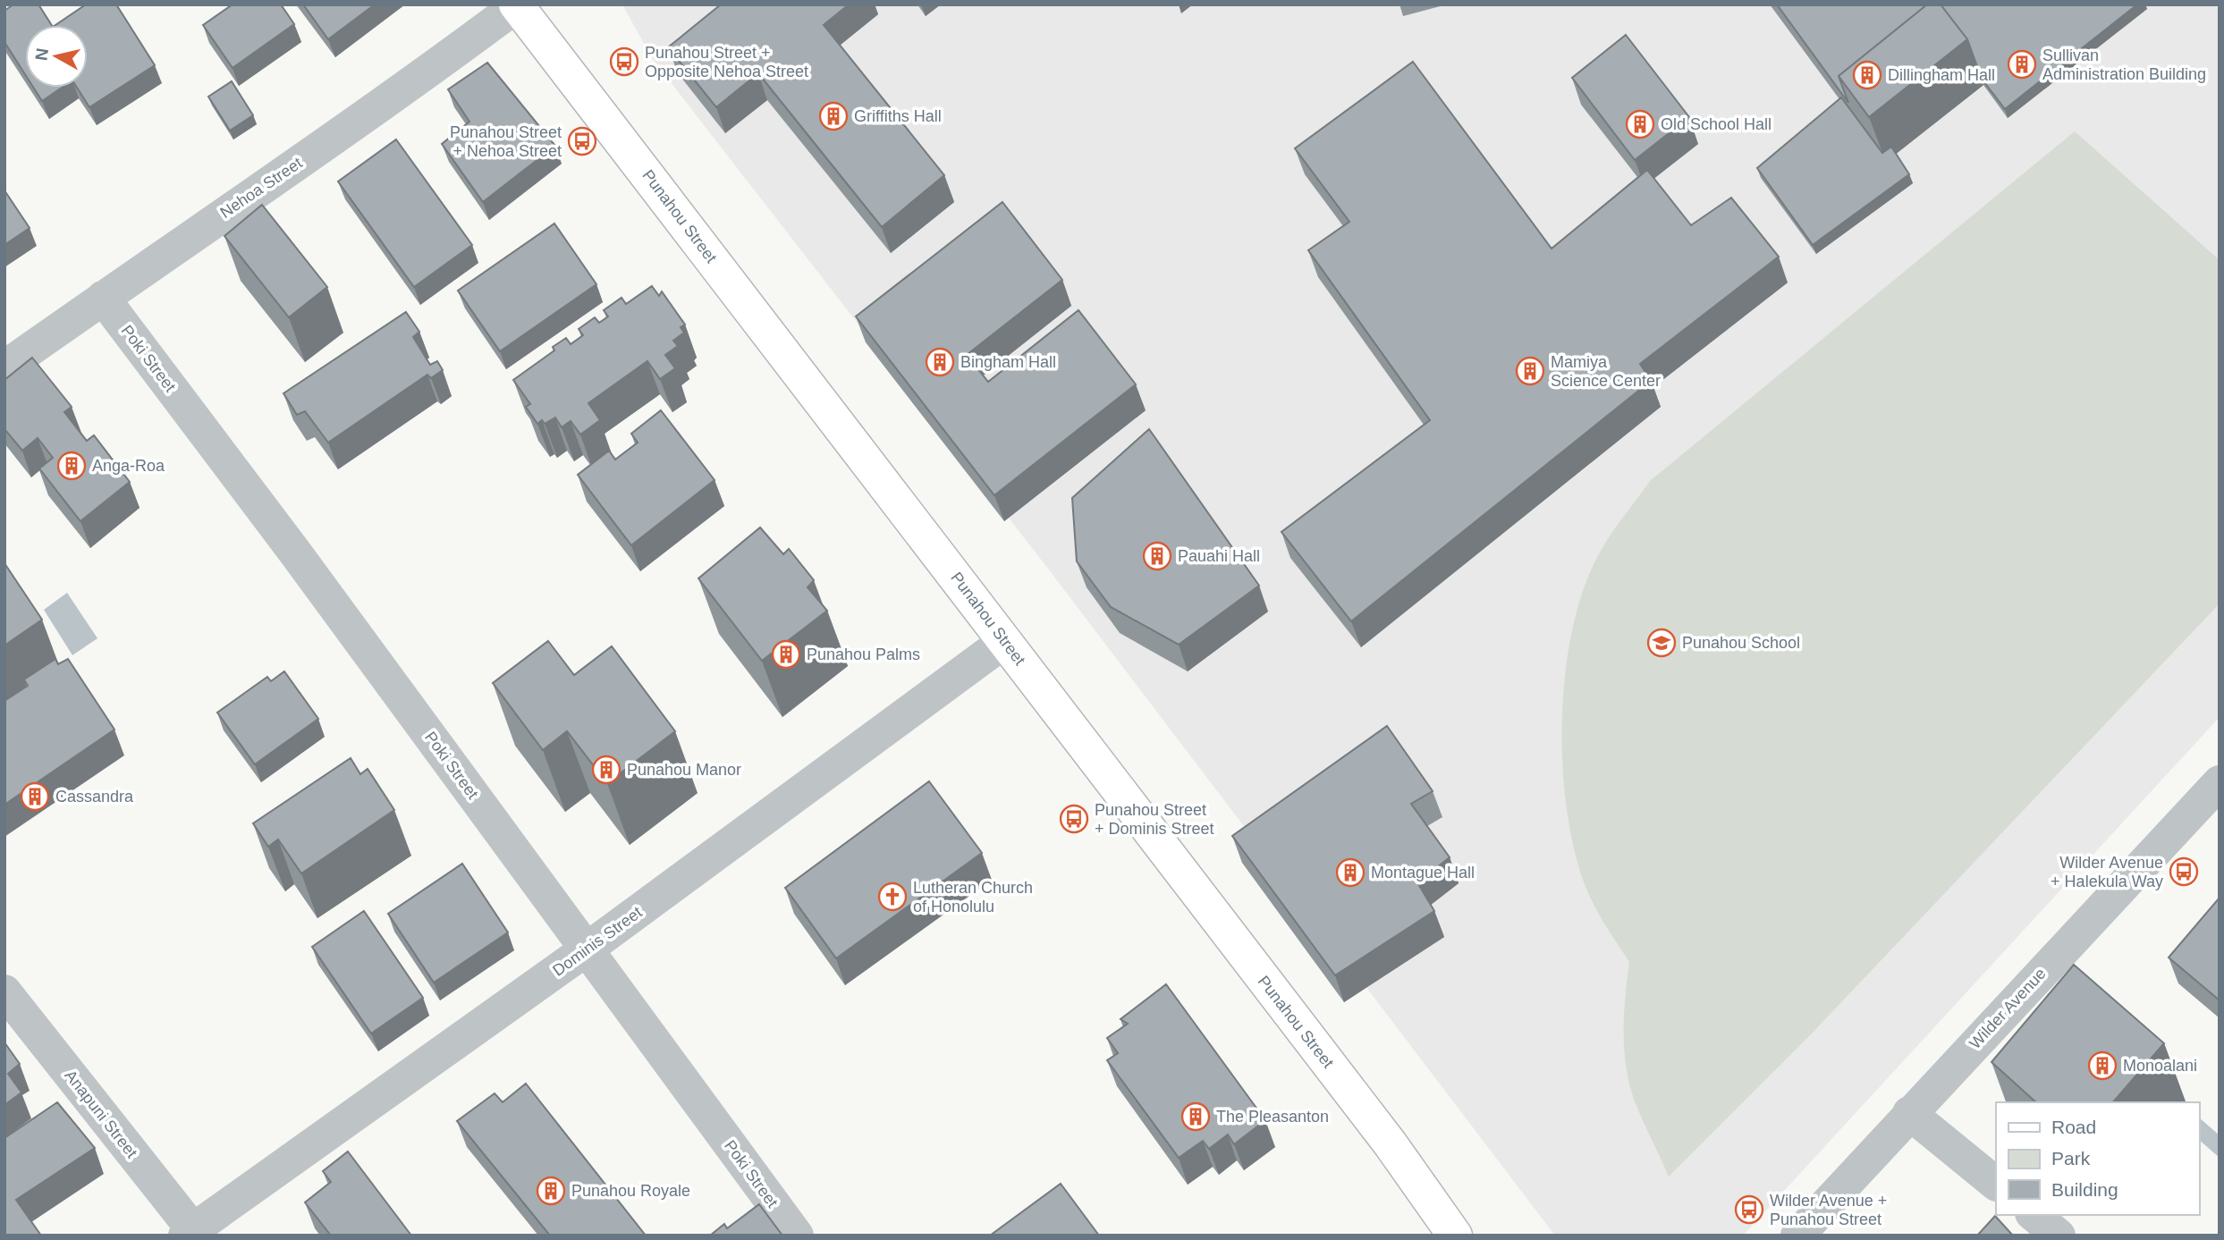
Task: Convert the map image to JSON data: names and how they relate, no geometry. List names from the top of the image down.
{
  "streets": {
    "main road": ["Punahou Street"],
    "street": [
      "Nehoa Street",
      "Poki Street",
      "Dominis Street",
      "Wilder Avenue",
      "Anapuni Street"
    ]
  },
  "crossings": [
    ["Nehoa Street", "Punahou Street"],
    ["Nehoa Street", "Poki Street"],
    ["Punahou Street", "Dominis Street"],
    ["Poki Street", "Dominis Street"],
    ["Dominis Street", "Anapuni Street"]
  ],
  "places": {
    "bus stop": [
      "Punahou Street + Opposite Nehoa Street",
      "Punahou Street + Nehoa Street",
      "Punahou Street + Dominis Street",
      "Wilder Avenue + Halekula Way",
      "Wilder Avenue + Punahou Street"
    ],
    "building": [
      "Sullivan Administration Building",
      "Dillingham Hall",
      "Griffiths Hall",
      "Old School Hall",
      "Bingham Hall",
      "Mamiya Science Center",
      "Anga-Roa",
      "Pauahi Hall",
      "Punahou Palms",
      "Punahou Manor",
      "Cassandra",
      "Montague Hall",
      "Monoalani",
      "The Pleasanton",
      "Punahou Royale"
    ],
    "school or university": ["Punahou School"],
    "church": ["Lutheran Church of Honolulu"]
  },
  "legend": ["Road", "Park", "Building"],
  "north": "left"
}
